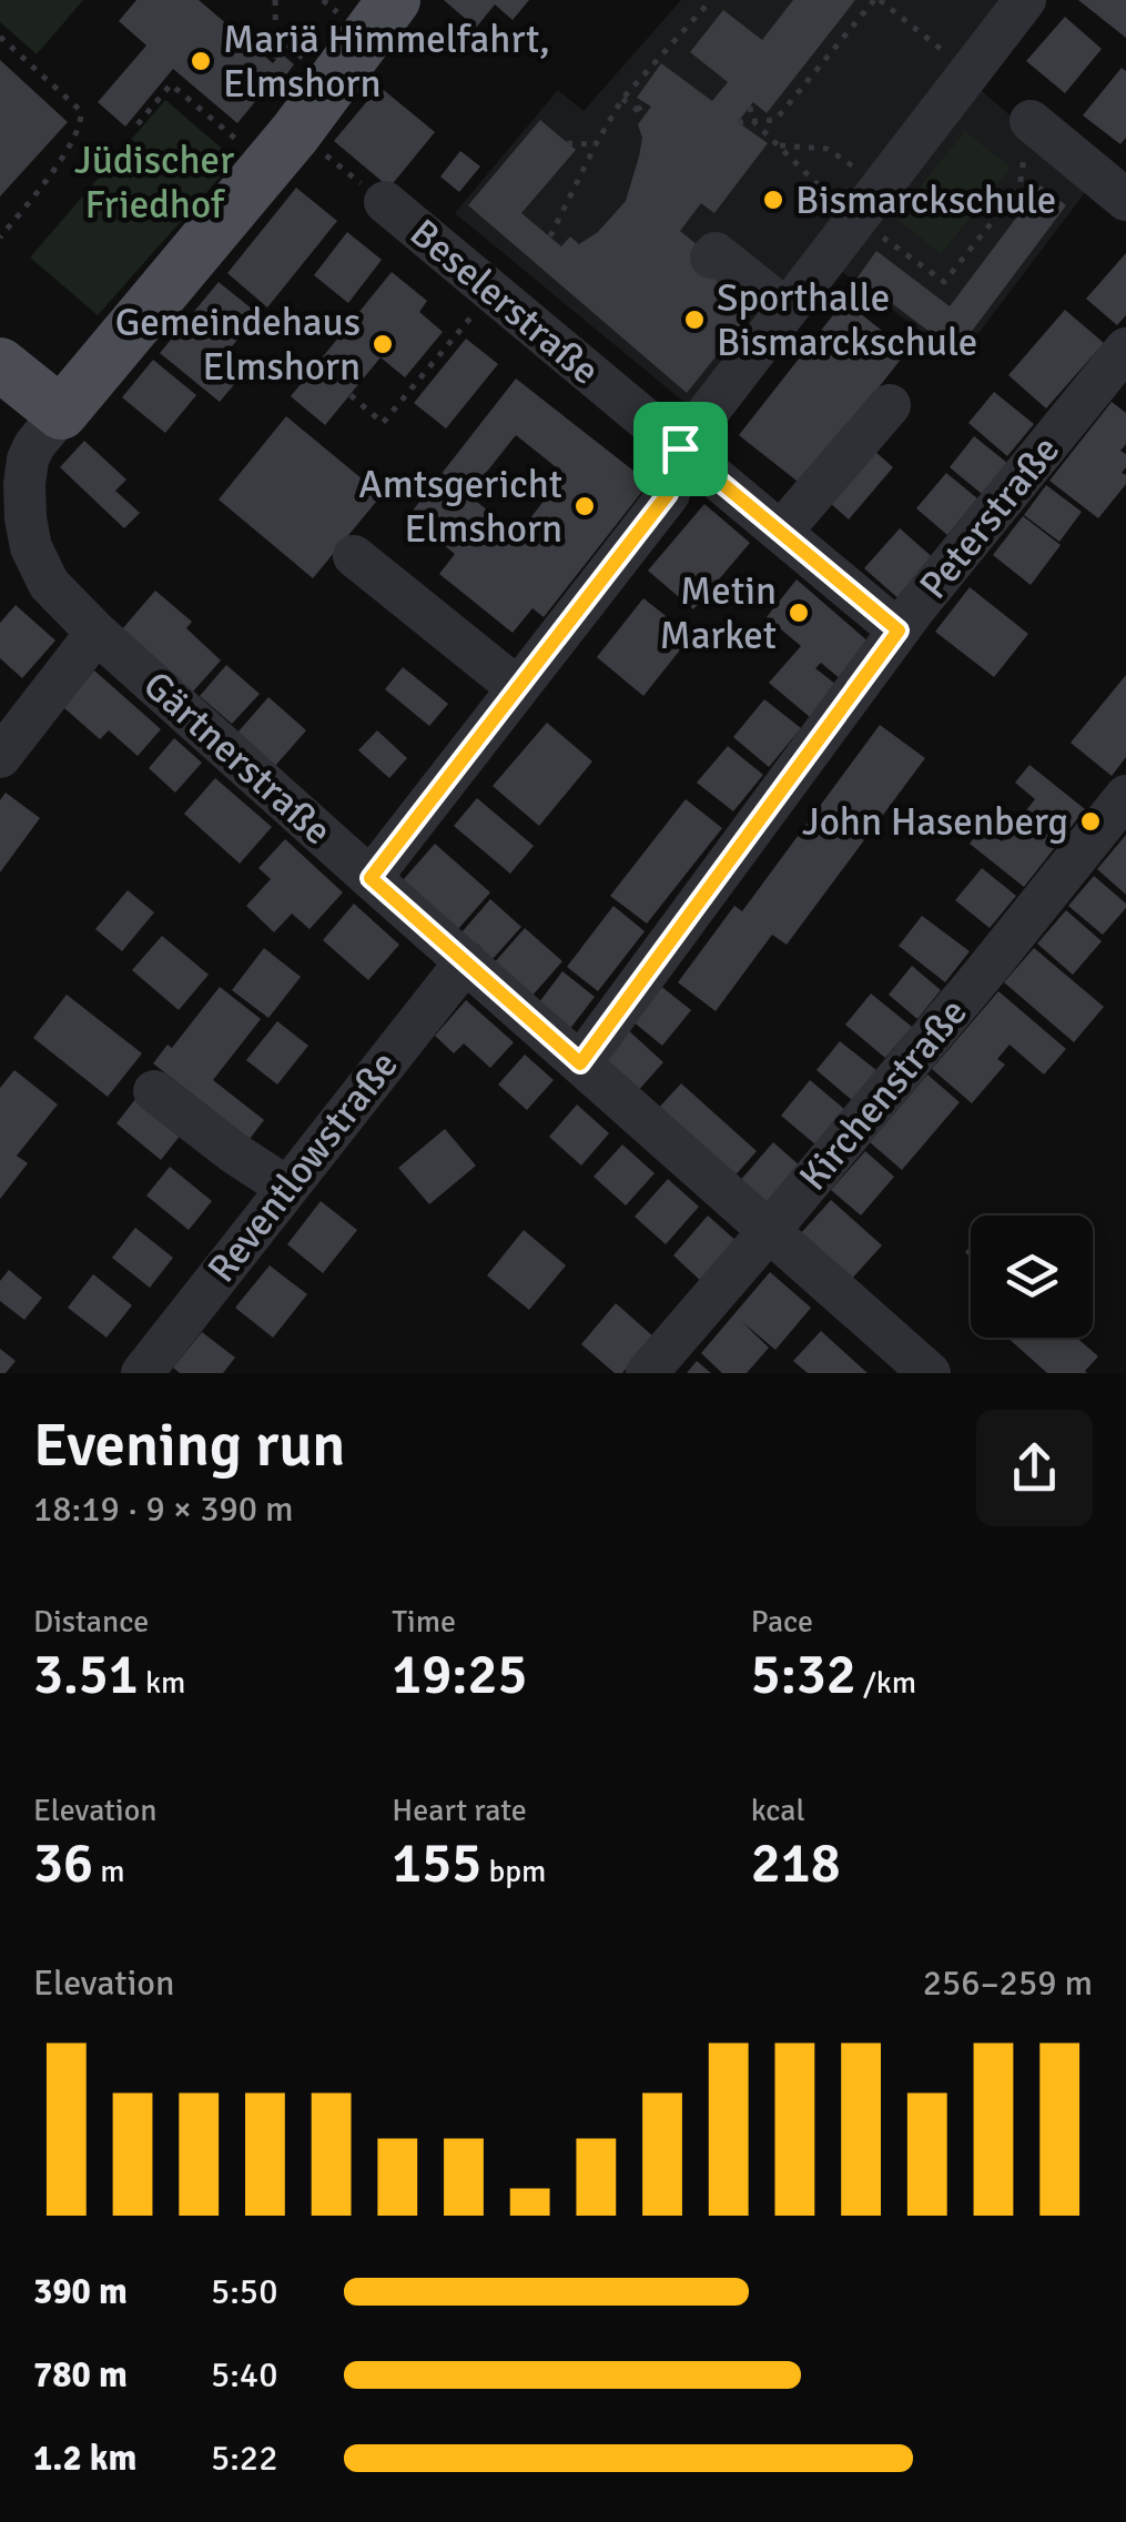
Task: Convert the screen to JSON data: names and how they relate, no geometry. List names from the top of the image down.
{
  "streets": {
    "street": [
      "Beselerstraße",
      "Peterstraße",
      "Gärtnerstraße",
      "Kirchenstraße",
      "Reventlowstraße"
    ]
  },
  "crossings": [
    ["Beselerstraße", "Peterstraße"],
    ["Peterstraße", "Gärtnerstraße"],
    ["Gärtnerstraße", "Kirchenstraße"],
    ["Gärtnerstraße", "Reventlowstraße"]
  ],
  "parks": ["Jüdischer Friedhof"],
  "places": [
    "Mariä Himmelfahrt, Elmshorn",
    "Bismarckschule",
    "Sporthalle Bismarckschule",
    "Gemeindehaus Elmshorn",
    "Amtsgericht Elmshorn",
    "Metin Market",
    "John Hasenberg"
  ],
  "page": {
    "heading": ["Evening run", "18:19 · 9 × 390 m"],
    "stats": [
      ["Distance", "3.51 km"],
      ["Time", "19:25"],
      ["Pace", "5:32 /km"],
      ["Elevation", "36 m"],
      ["Heart rate", "155 bpm"],
      ["kcal", "218"]
    ],
    "chart": ["Elevation", "256–259 m"],
    "list": [
      {
        "name": "390 m",
        "note": "5:50"
      },
      {
        "name": "780 m",
        "note": "5:40"
      },
      {
        "name": "1.2 km",
        "note": "5:22"
      }
    ]
  }
}
